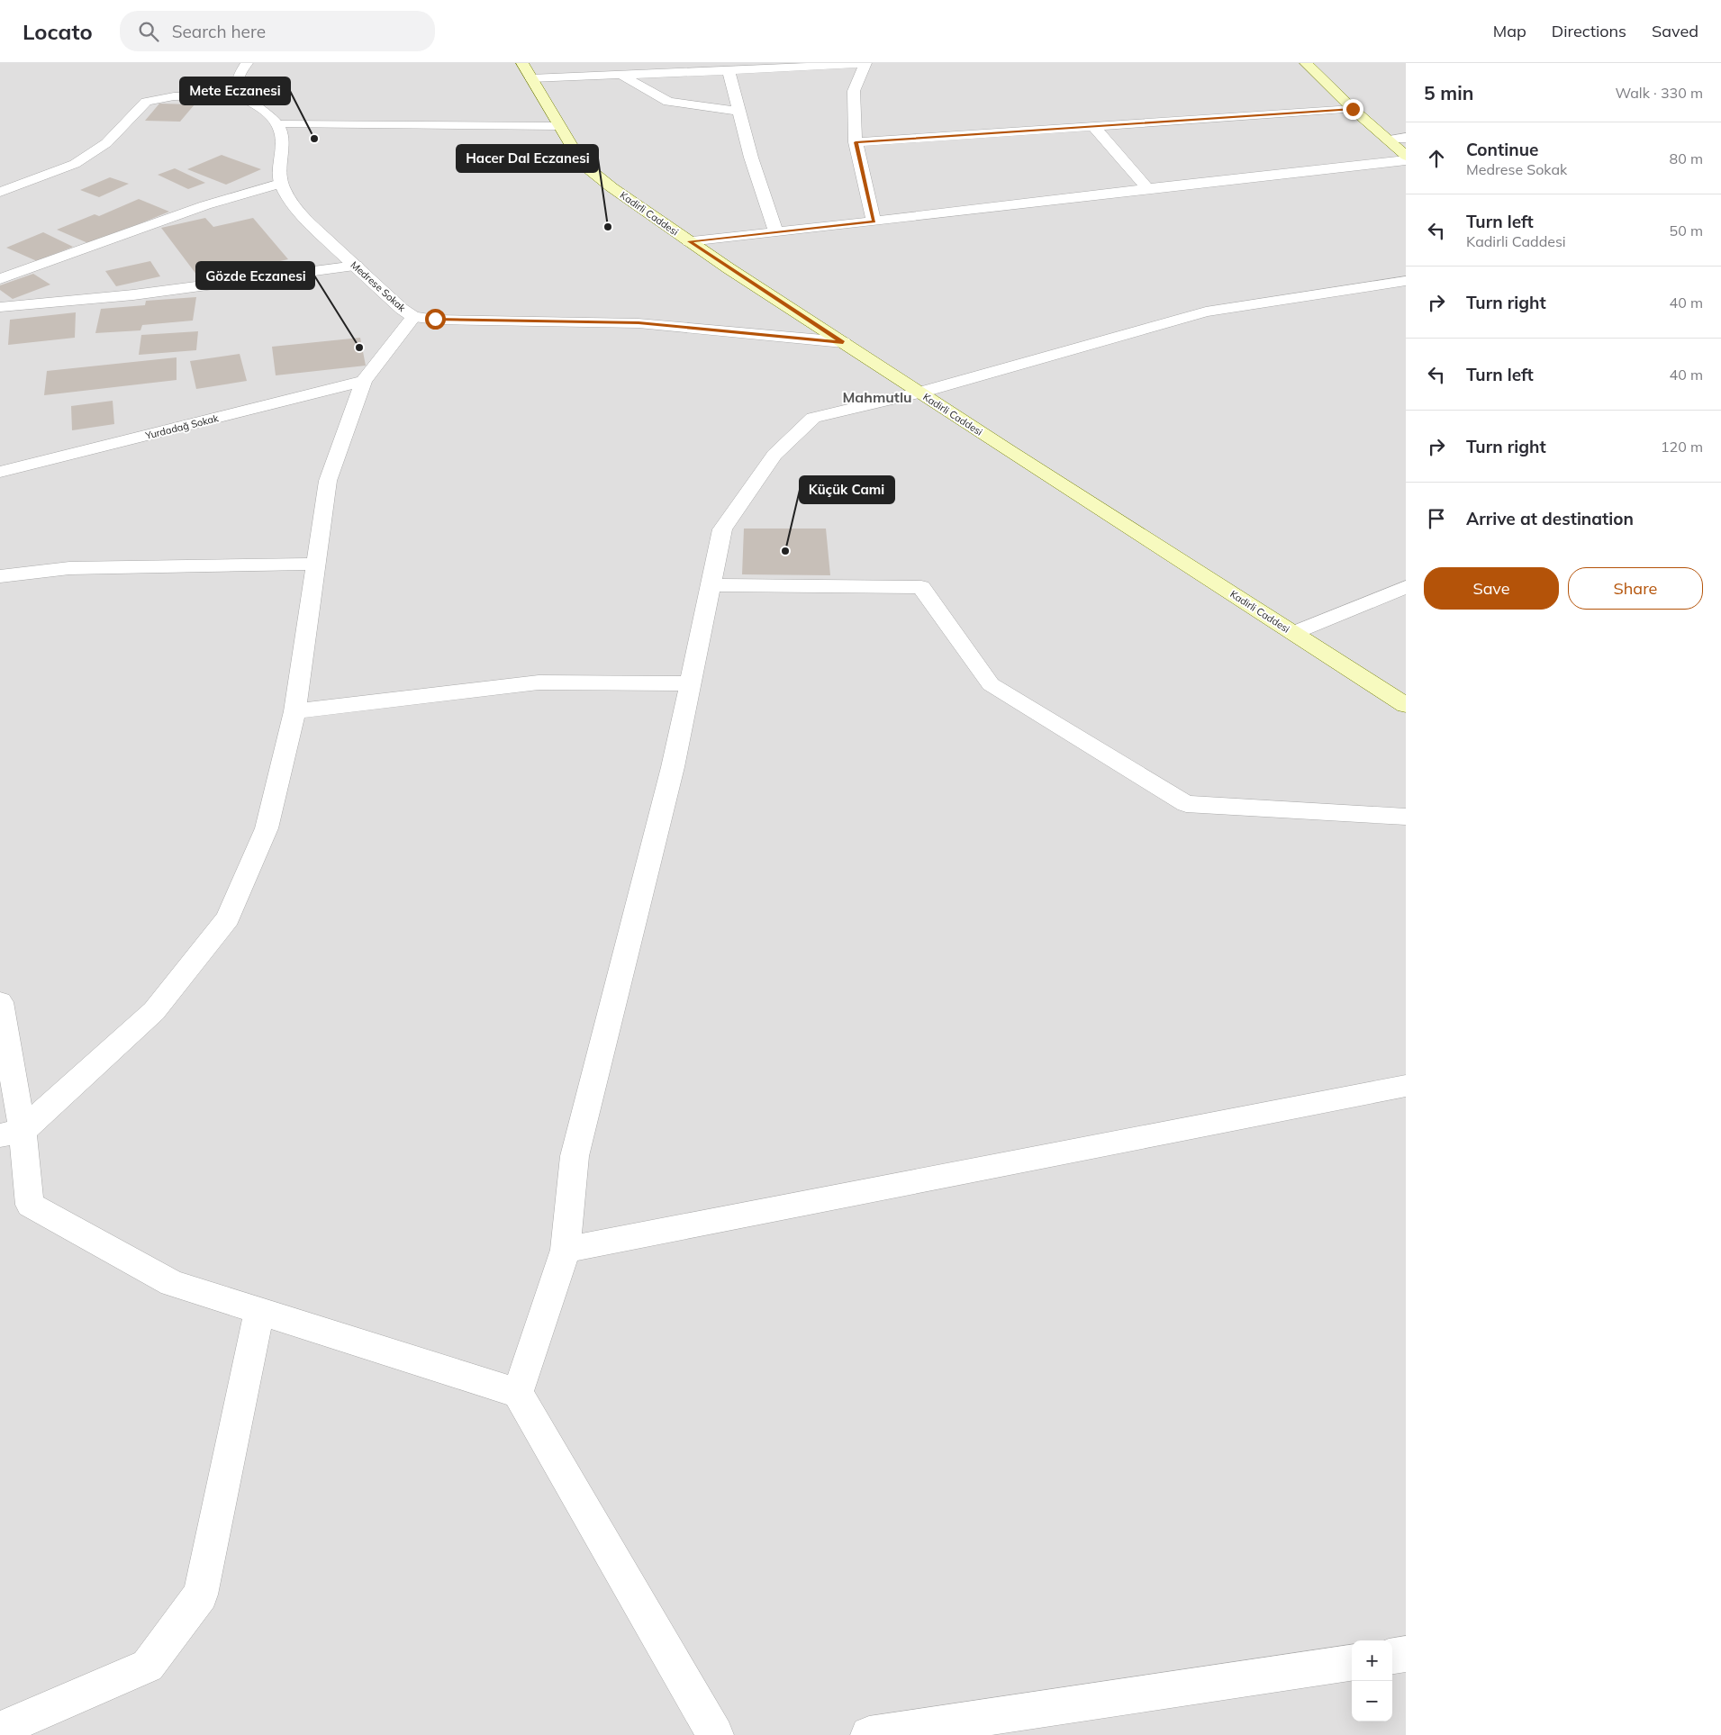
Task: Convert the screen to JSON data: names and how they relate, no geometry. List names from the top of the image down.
{
  "streets": {
    "main road": ["Kadirli Caddesi"],
    "street": ["Medrese Sokak", "Yurdadağ Sokak"]
  },
  "crossings": [
    ["Kadirli Caddesi", "Medrese Sokak"]
  ],
  "districts": ["Mahmutlu"],
  "places": [
    "Mete Eczanesi",
    "Hacer Dal Eczanesi",
    "Gözde Eczanesi",
    "Küçük Cami"
  ],
  "page": {
    "header": "Locato",
    "search": "Search here",
    "nav": ["Map", "Directions", "Saved"],
    "heading": ["5 min", "Walk · 330 m"],
    "list": [
      ["Continue", "Medrese Sokak", "80 m"],
      ["Turn left", "Kadirli Caddesi", "50 m"],
      ["Turn right", "40 m"],
      ["Turn left", "40 m"],
      ["Turn right", "120 m"],
      "Arrive at destination"
    ],
    "buttons": ["Save", "Share"],
    "map_buttons": ["+", "−"]
  }
}
